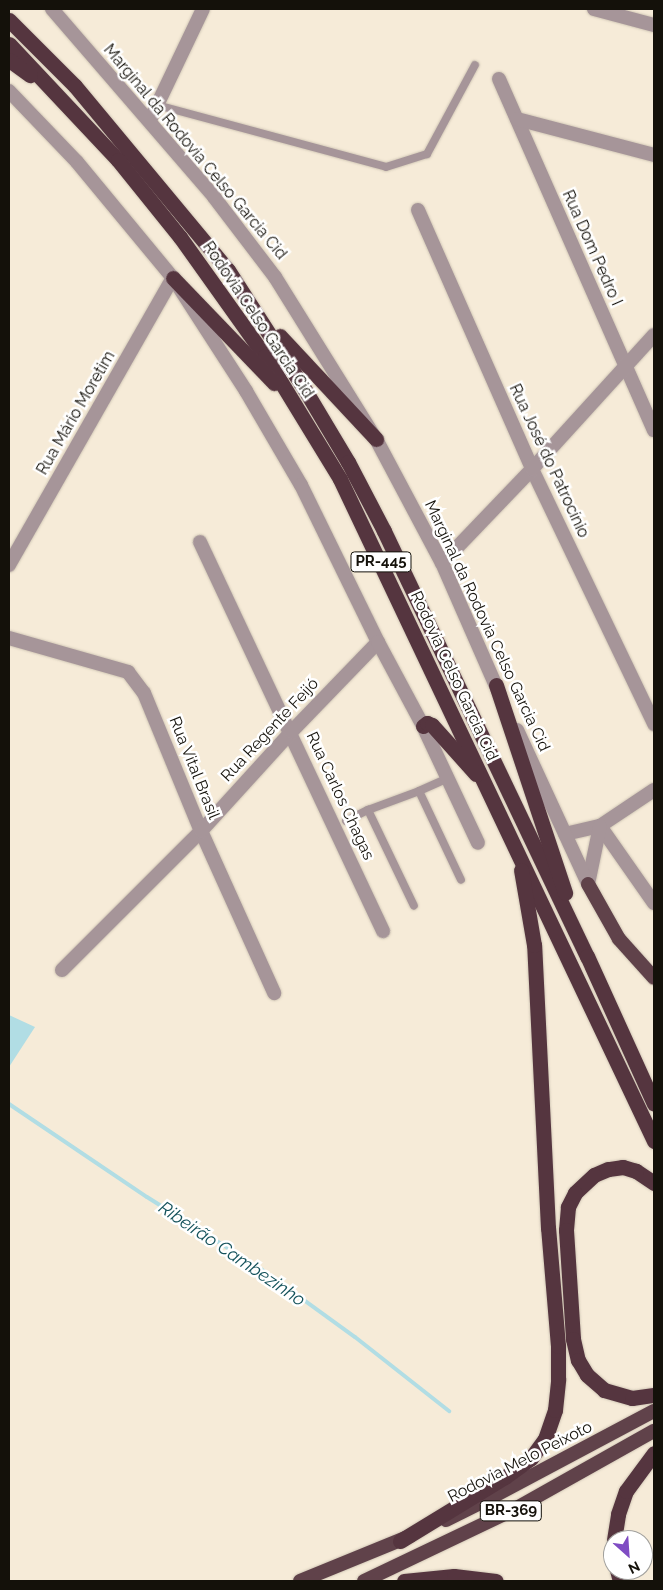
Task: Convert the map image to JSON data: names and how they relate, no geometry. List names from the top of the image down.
{
  "streets": {
    "highway": [
      "Rodovia Celso Garcia Cid",
      "PR-445",
      "Rodovia Melo Peixoto",
      "BR-369"
    ],
    "street": [
      "Marginal da Rodovia Celso Garcia Cid",
      "Rua Dom Pedro I",
      "Rua Mário Moretim",
      "Rua José do Patrocínio",
      "Rua Regente Feijó",
      "Rua Vital Brasil",
      "Rua Carlos Chagas"
    ]
  },
  "crossings": [
    ["Rua Regente Feijó", "Rua Vital Brasil"],
    ["Rua Regente Feijó", "Rua Carlos Chagas"],
    ["Rodovia Melo Peixoto", "BR-369"]
  ],
  "water": ["Ribeirão Cambezinho"],
  "north": "bottom right"
}
